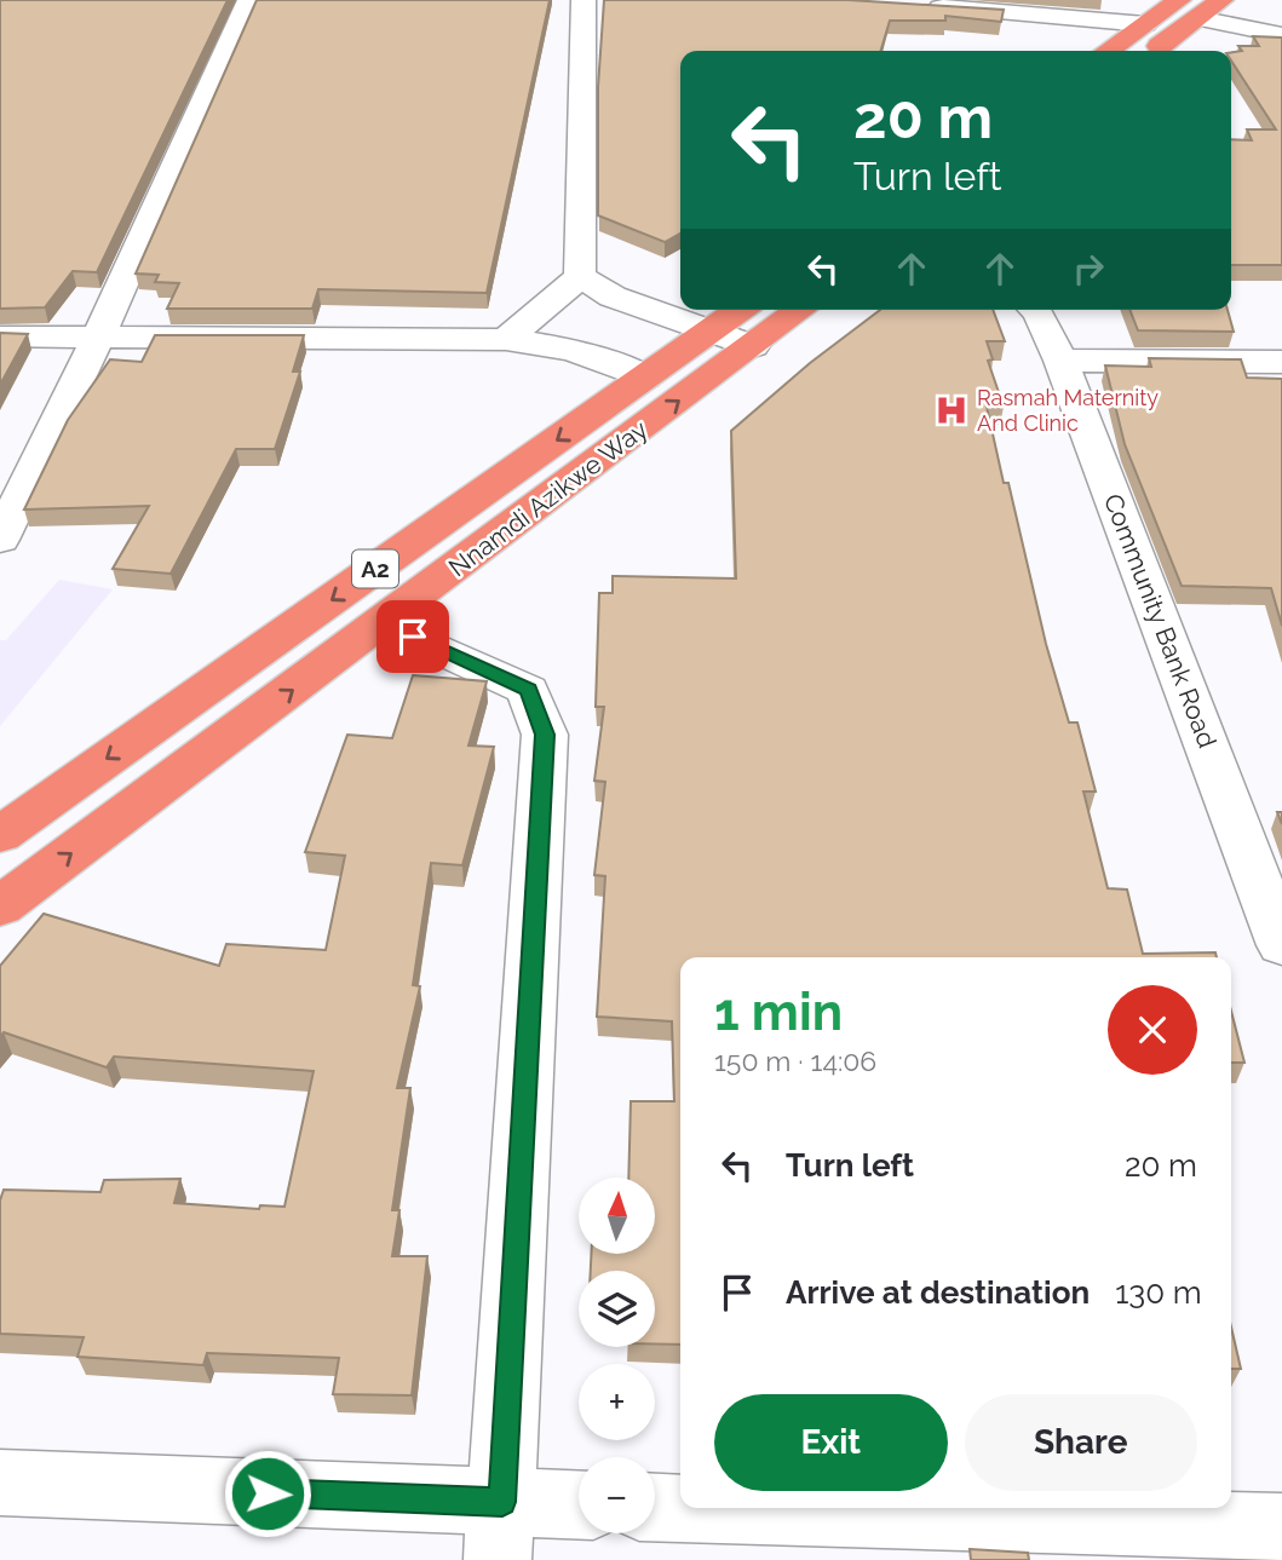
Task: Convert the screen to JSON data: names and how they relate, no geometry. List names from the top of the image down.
{
  "streets": {
    "highway": ["Nnamdi Azikwe Way", "A2"],
    "street": ["Community Bank Road"]
  },
  "places": {
    "hospital": ["Rasmah Maternity And Clinic"]
  },
  "north": "top",
  "page": {
    "turn": ["20 m", "Turn left"],
    "heading": ["1 min", "150 m · 14:06"],
    "list": [
      {
        "name": "Turn left",
        "value": "20 m"
      },
      {
        "name": "Arrive at destination",
        "value": "130 m"
      }
    ],
    "map_buttons": ["+", "−"],
    "buttons": ["Exit", "Share"]
  }
}
